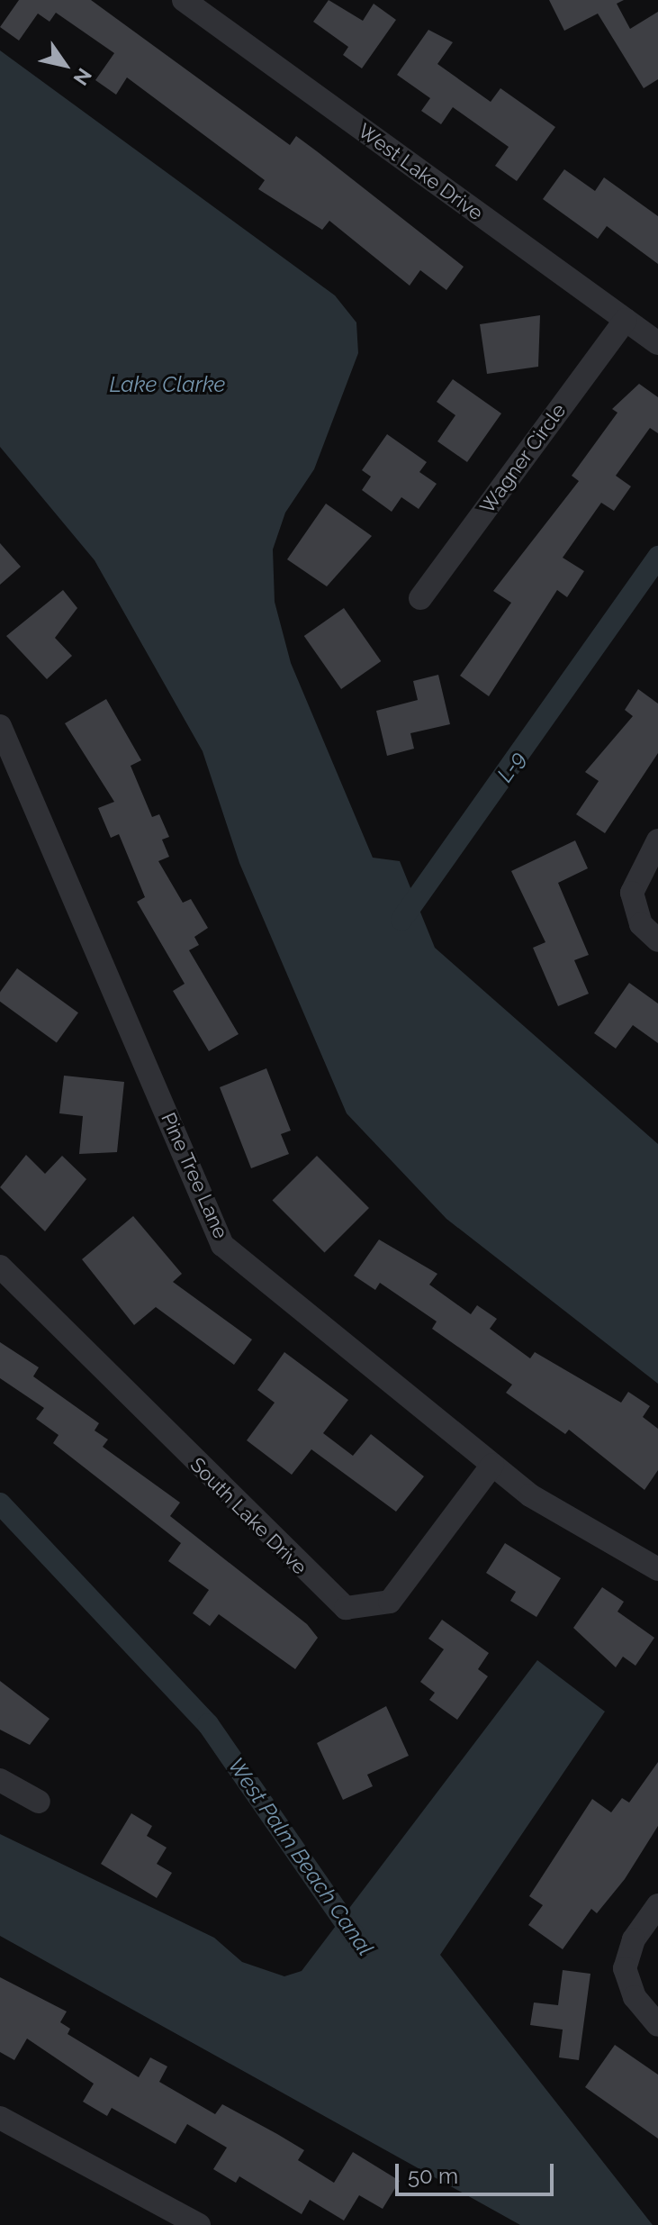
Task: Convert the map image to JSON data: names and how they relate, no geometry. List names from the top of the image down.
{
  "streets": {
    "street": [
      "West Lake Drive",
      "Wagner Circle",
      "Pine Tree Lane",
      "South Lake Drive"
    ]
  },
  "crossings": [
    ["West Lake Drive", "Wagner Circle"],
    ["Pine Tree Lane", "South Lake Drive"]
  ],
  "water": ["Lake Clarke", "L-9", "West Palm Beach Canal"],
  "scale_bar": "50 m",
  "north": "bottom right"
}
